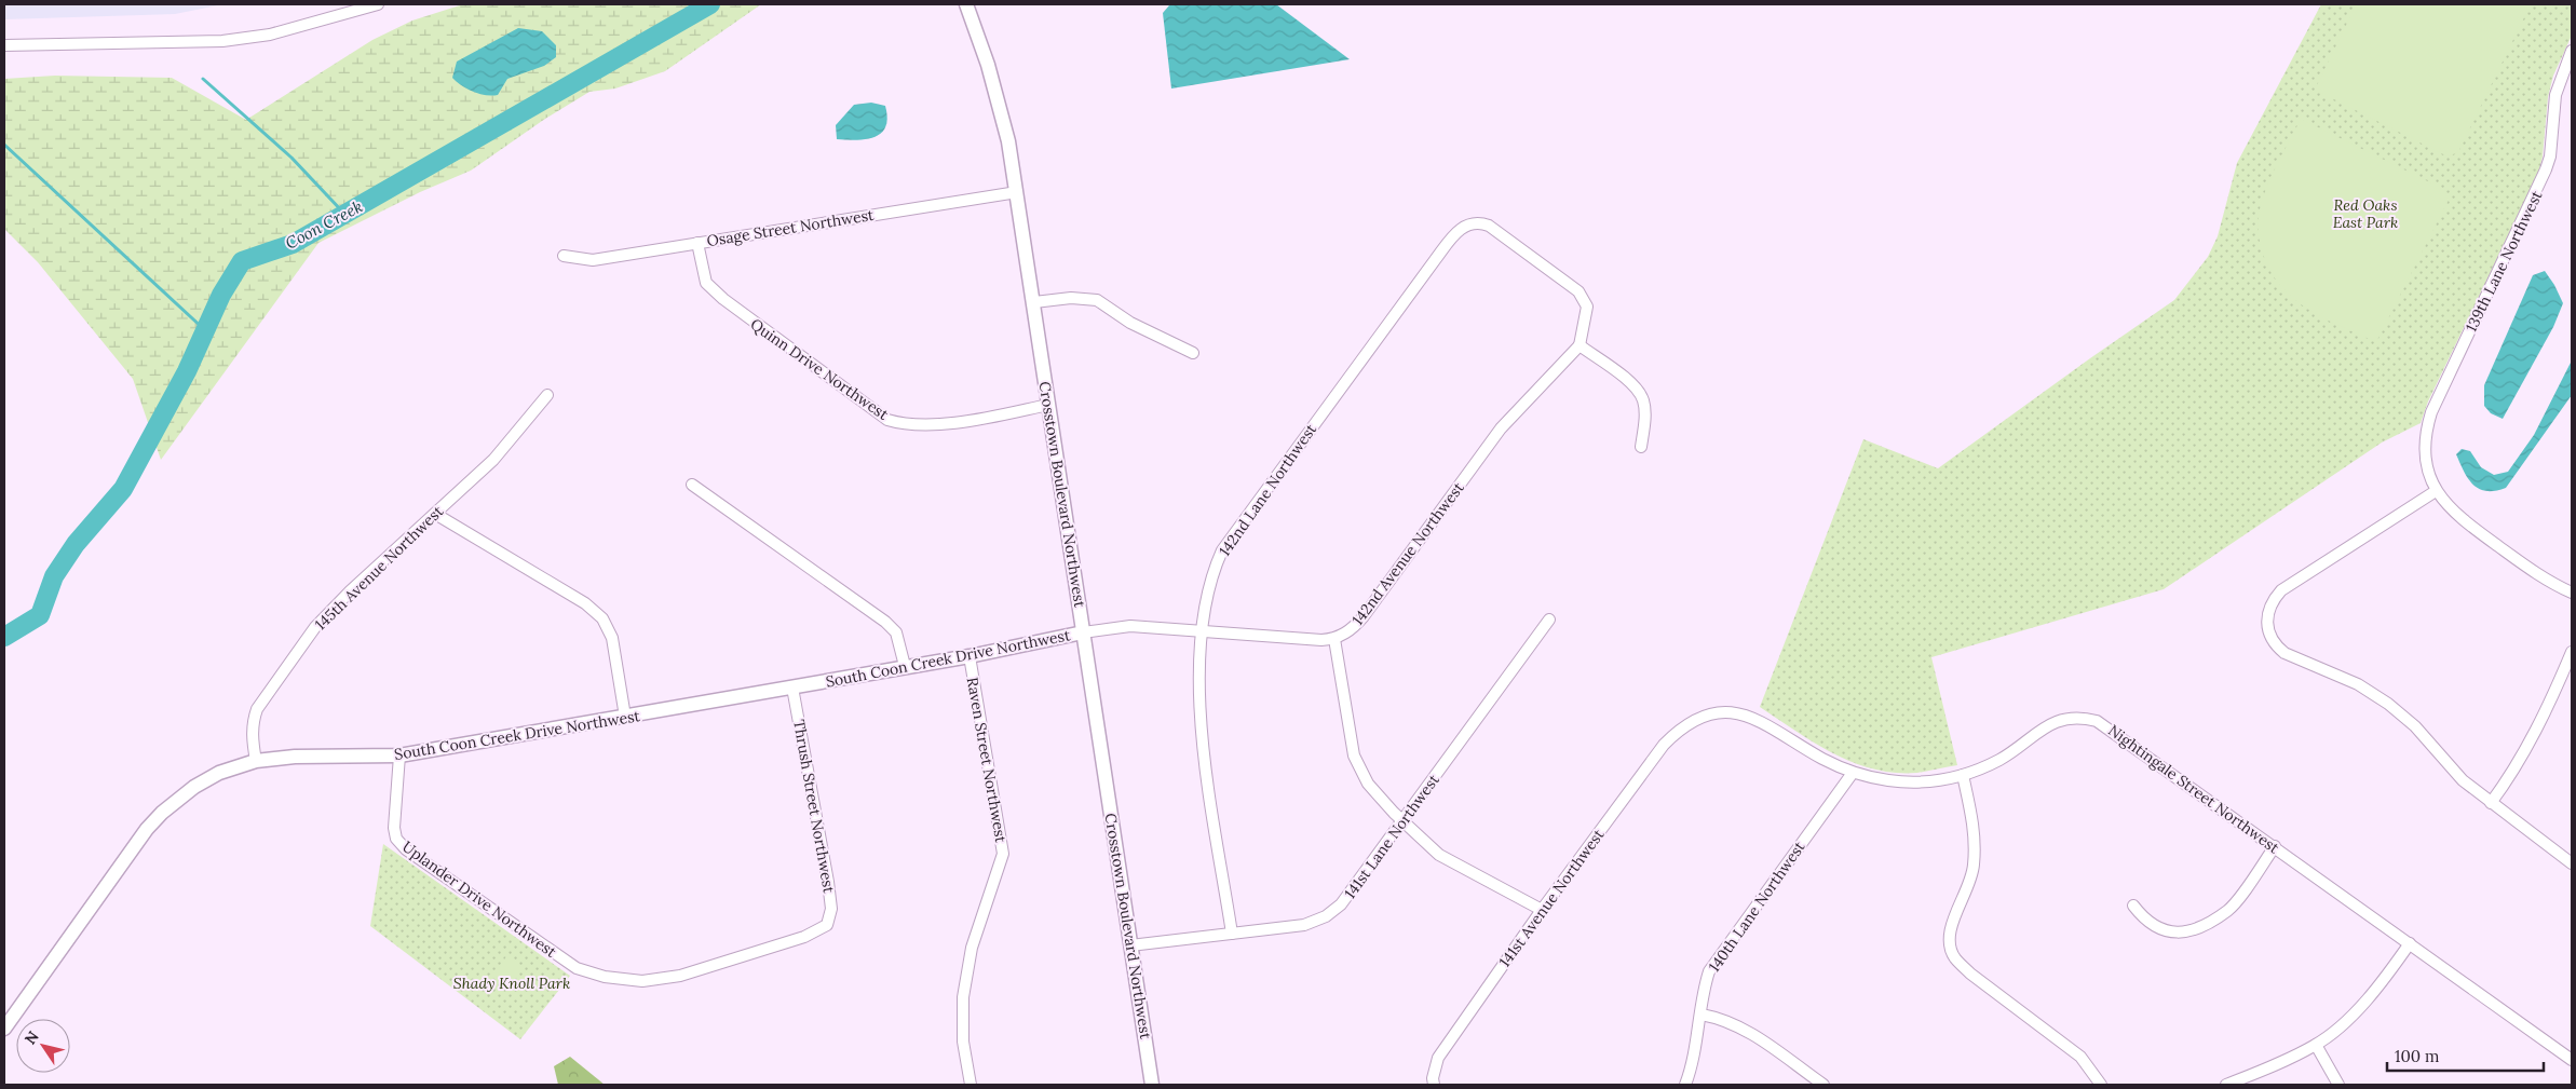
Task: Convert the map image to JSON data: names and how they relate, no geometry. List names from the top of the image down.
{
  "streets": {
    "street": [
      "Osage Street Northwest",
      "139th Lane Northwest",
      "Quinn Drive Northwest",
      "142nd Lane Northwest",
      "Crosstown Boulevard Northwest",
      "142nd Avenue Northwest",
      "145th Avenue Northwest",
      "South Coon Creek Drive Northwest",
      "Raven Street Northwest",
      "Nightingale Street Northwest",
      "Thrush Street Northwest",
      "141st Lane Northwest",
      "141st Avenue Northwest",
      "Uplander Drive Northwest",
      "140th Lane Northwest"
    ]
  },
  "crossings": [
    ["Osage Street Northwest", "Quinn Drive Northwest"],
    ["Osage Street Northwest", "Crosstown Boulevard Northwest"],
    ["Quinn Drive Northwest", "Crosstown Boulevard Northwest"],
    ["142nd Lane Northwest", "142nd Avenue Northwest"],
    ["142nd Lane Northwest", "141st Lane Northwest"],
    ["Crosstown Boulevard Northwest", "South Coon Creek Drive Northwest"],
    ["Crosstown Boulevard Northwest", "141st Lane Northwest"],
    ["145th Avenue Northwest", "South Coon Creek Drive Northwest"],
    ["South Coon Creek Drive Northwest", "Raven Street Northwest"],
    ["South Coon Creek Drive Northwest", "Thrush Street Northwest"],
    ["South Coon Creek Drive Northwest", "Uplander Drive Northwest"],
    ["Nightingale Street Northwest", "141st Avenue Northwest"],
    ["Nightingale Street Northwest", "140th Lane Northwest"],
    ["Thrush Street Northwest", "Uplander Drive Northwest"]
  ],
  "water": ["Coon Creek"],
  "parks": ["Red Oaks East Park", "Shady Knoll Park"],
  "scale_bar": "100 m",
  "north": "top left"
}
